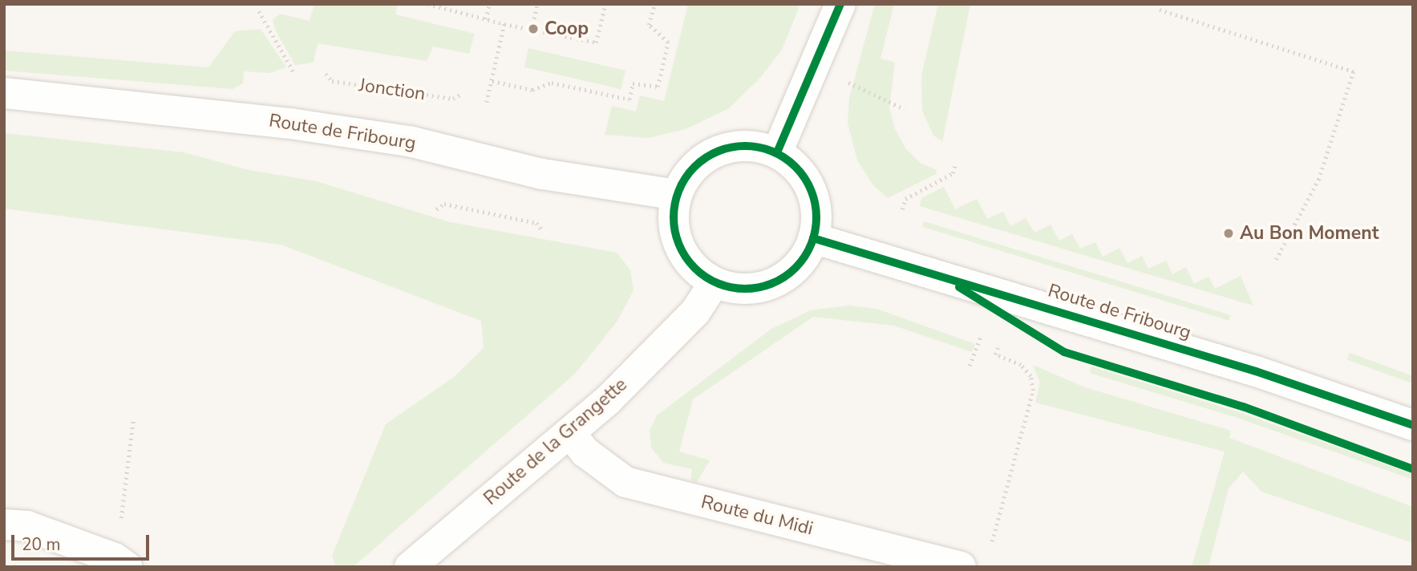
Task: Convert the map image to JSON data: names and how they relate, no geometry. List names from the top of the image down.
{
  "streets": {
    "main road": ["Route de Fribourg", "Route de la Grangette", "Route du Midi"],
    "path": ["Jonction"]
  },
  "crossings": [
    ["Route de Fribourg", "Route de la Grangette"],
    ["Route de la Grangette", "Route du Midi"]
  ],
  "places": ["Coop", "Au Bon Moment"],
  "scale_bar": "20 m"
}
